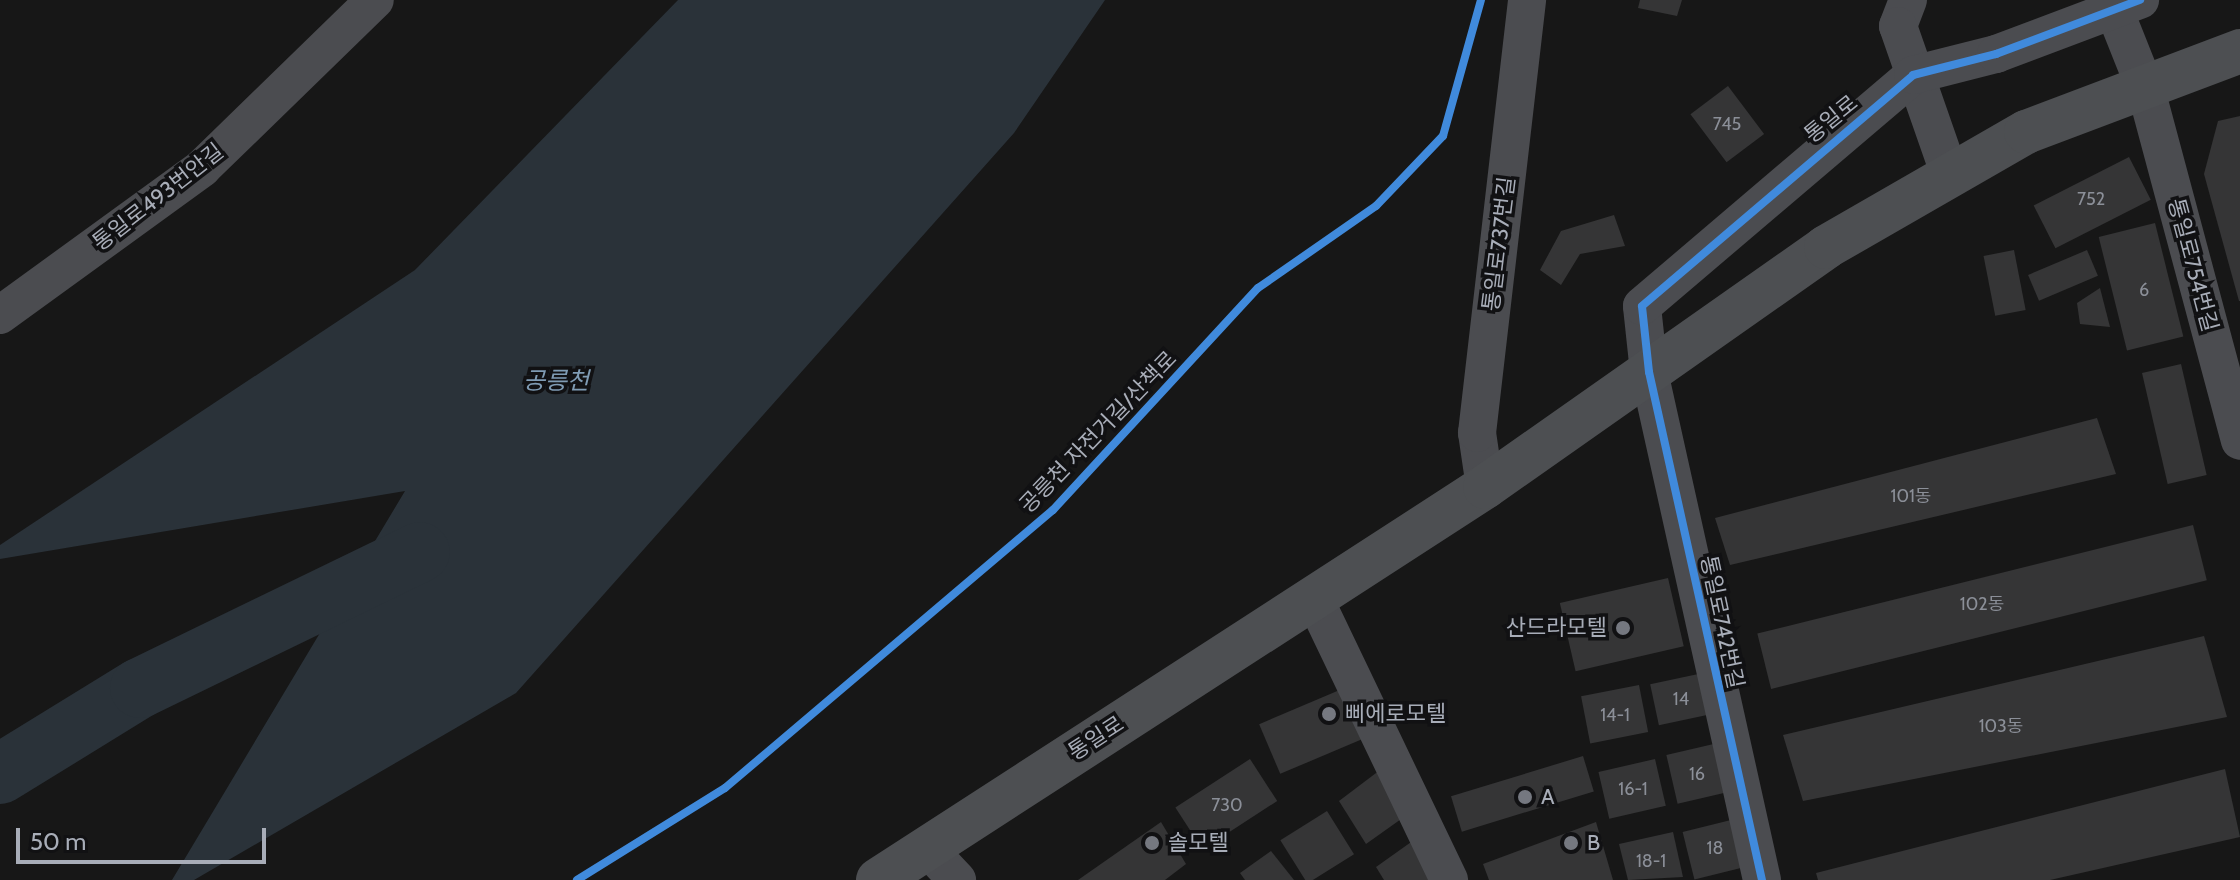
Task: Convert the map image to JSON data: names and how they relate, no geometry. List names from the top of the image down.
{
  "streets": {
    "main road": ["통일로"],
    "street": [
      "통일로493번안길",
      "통일로737번길",
      "통일로754번길",
      "통일로742번길"
    ],
    "cycle path": ["공릉천 자전거길/산책로"]
  },
  "crossings": [
    ["통일로", "통일로737번길"],
    ["통일로", "통일로754번길"],
    ["통일로", "통일로742번길"]
  ],
  "water": ["공릉천"],
  "places": [
    "산드라모텔",
    "삐에로모텔",
    "A",
    "솔모텔",
    "B"
  ],
  "house_numbers": [
    "745",
    "752",
    "6",
    "101동",
    "102동",
    "14",
    "14-1",
    "103동",
    "16",
    "16-1",
    "730",
    "18",
    "18-1"
  ],
  "scale_bar": "50 m"
}
